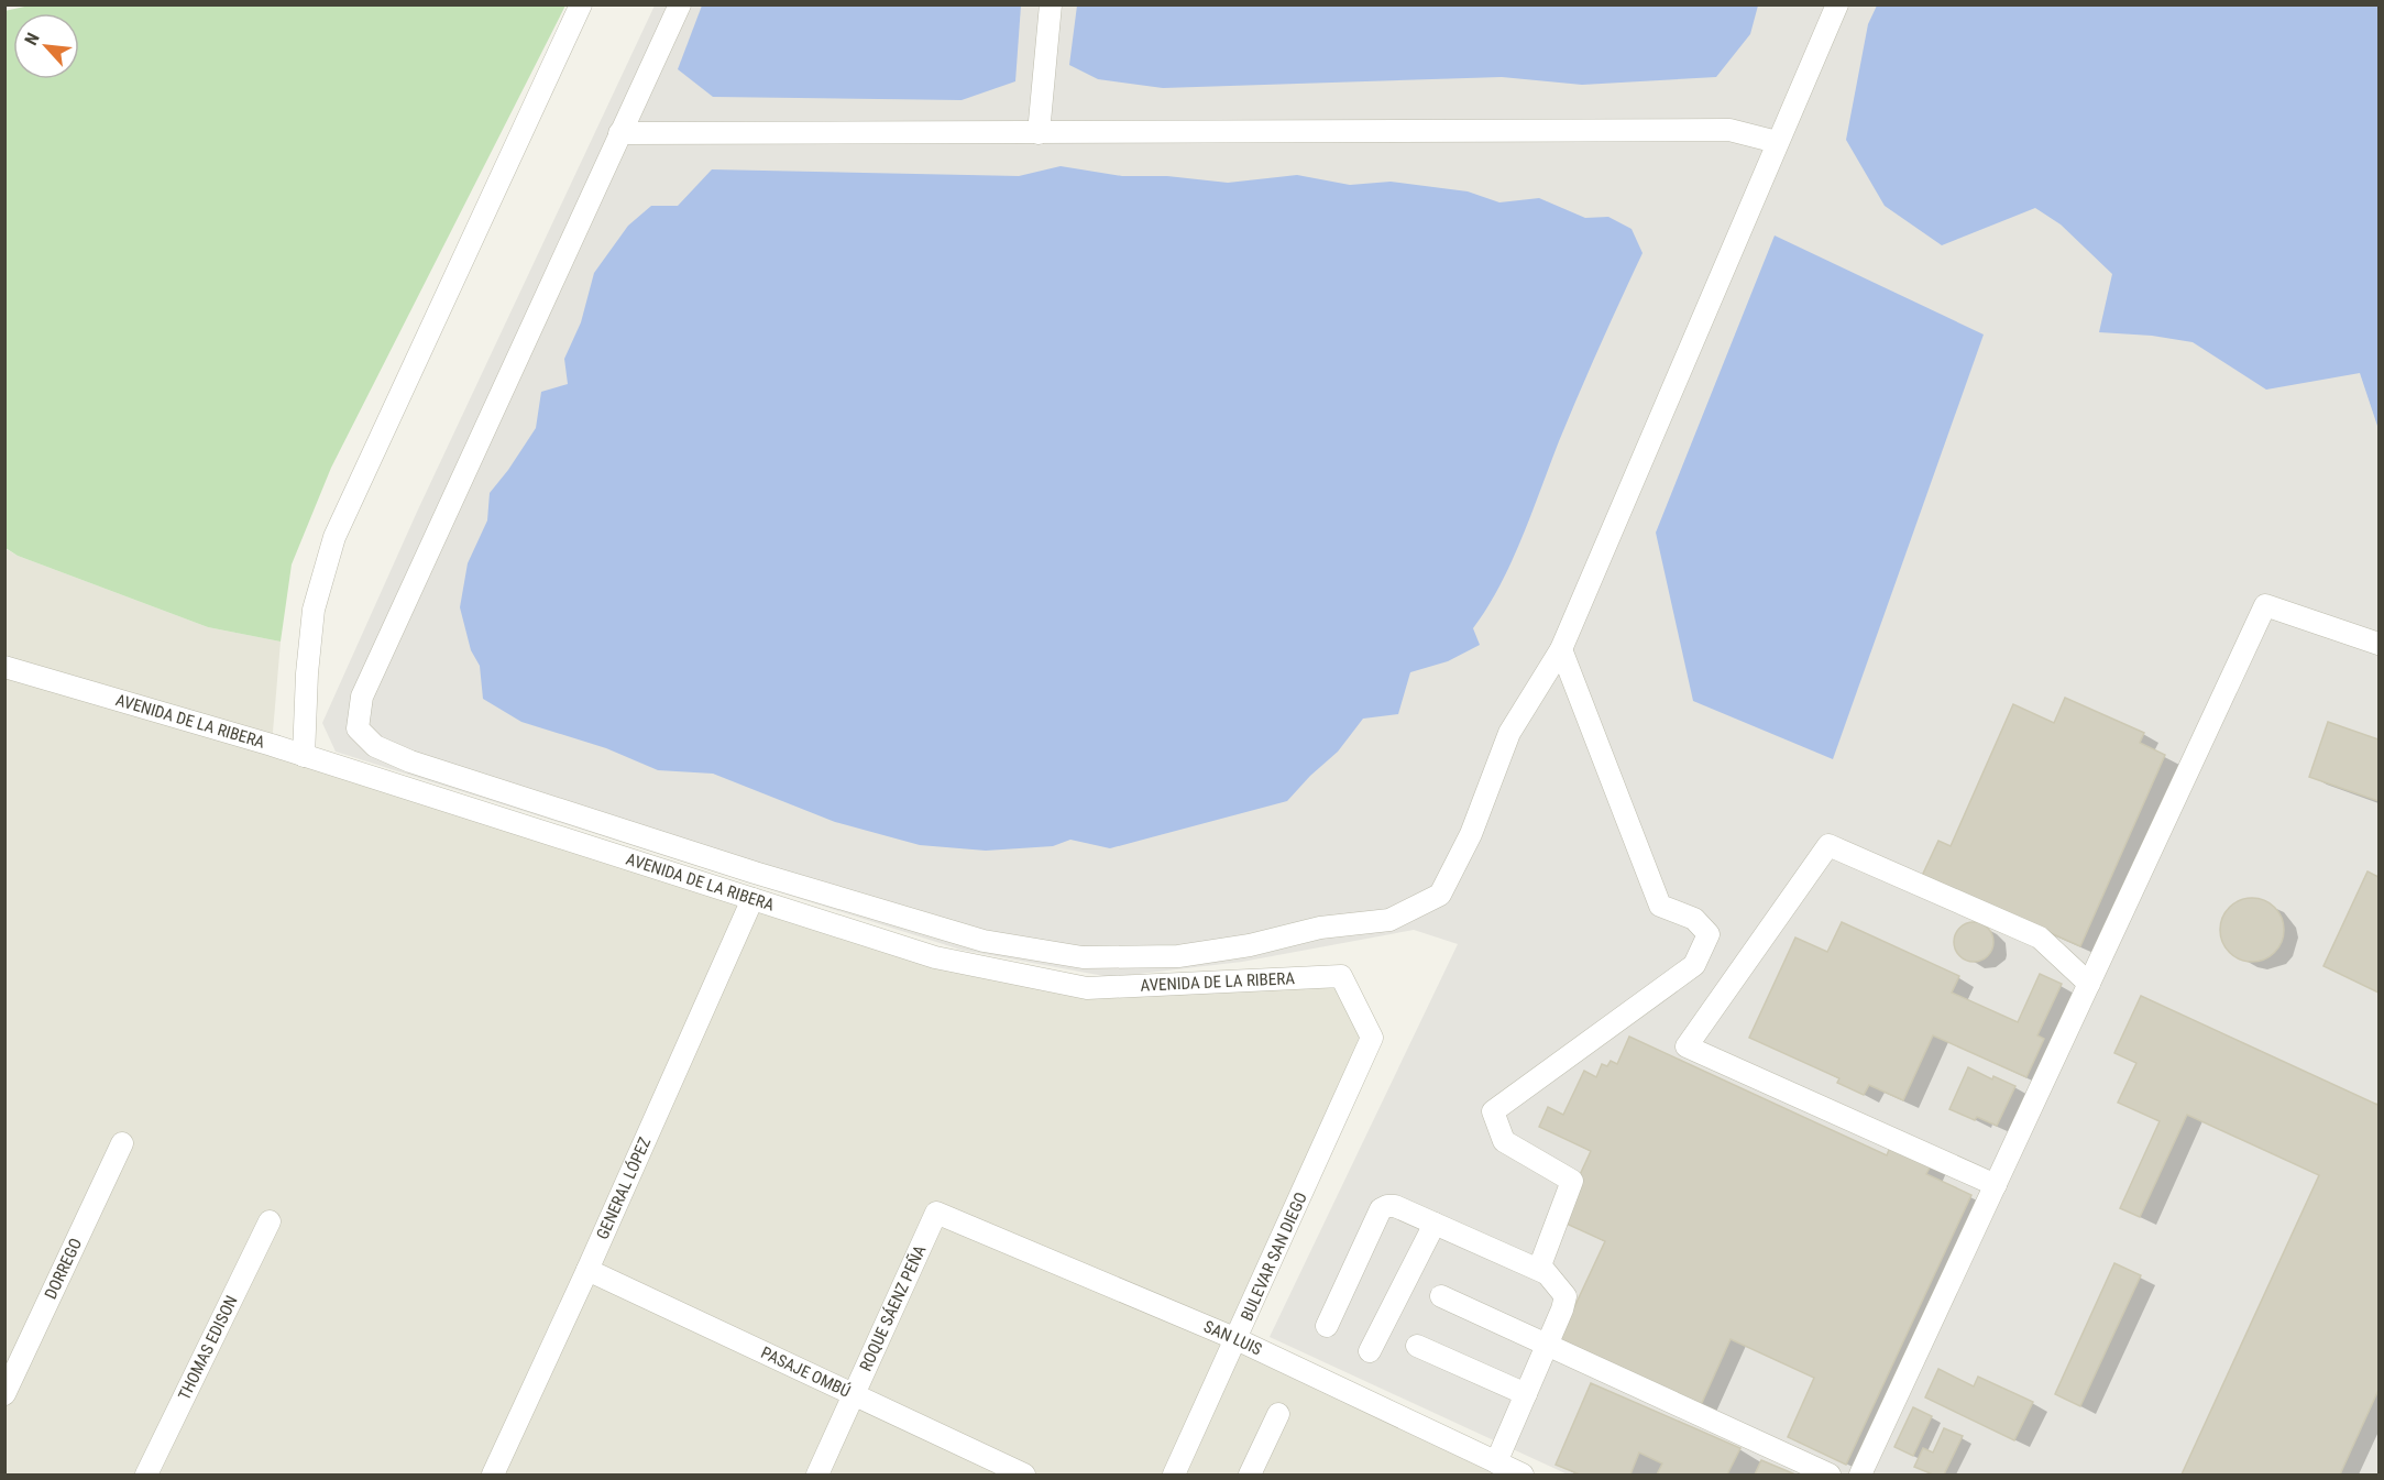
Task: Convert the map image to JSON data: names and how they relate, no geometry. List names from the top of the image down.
{
  "streets": {
    "street": [
      "AVENIDA DE LA RIBERA",
      "GENERAL LÓPEZ",
      "BULEVAR SAN DIEGO",
      "DORREGO",
      "ROQUE SÁENZ PEÑA",
      "SAN LUIS",
      "THOMAS EDISON",
      "PASAJE OMBÚ"
    ]
  },
  "crossings": [
    ["AVENIDA DE LA RIBERA", "GENERAL LÓPEZ"],
    ["AVENIDA DE LA RIBERA", "BULEVAR SAN DIEGO"],
    ["GENERAL LÓPEZ", "PASAJE OMBÚ"],
    ["BULEVAR SAN DIEGO", "SAN LUIS"],
    ["ROQUE SÁENZ PEÑA", "SAN LUIS"],
    ["ROQUE SÁENZ PEÑA", "PASAJE OMBÚ"]
  ],
  "north": "top left"
}
